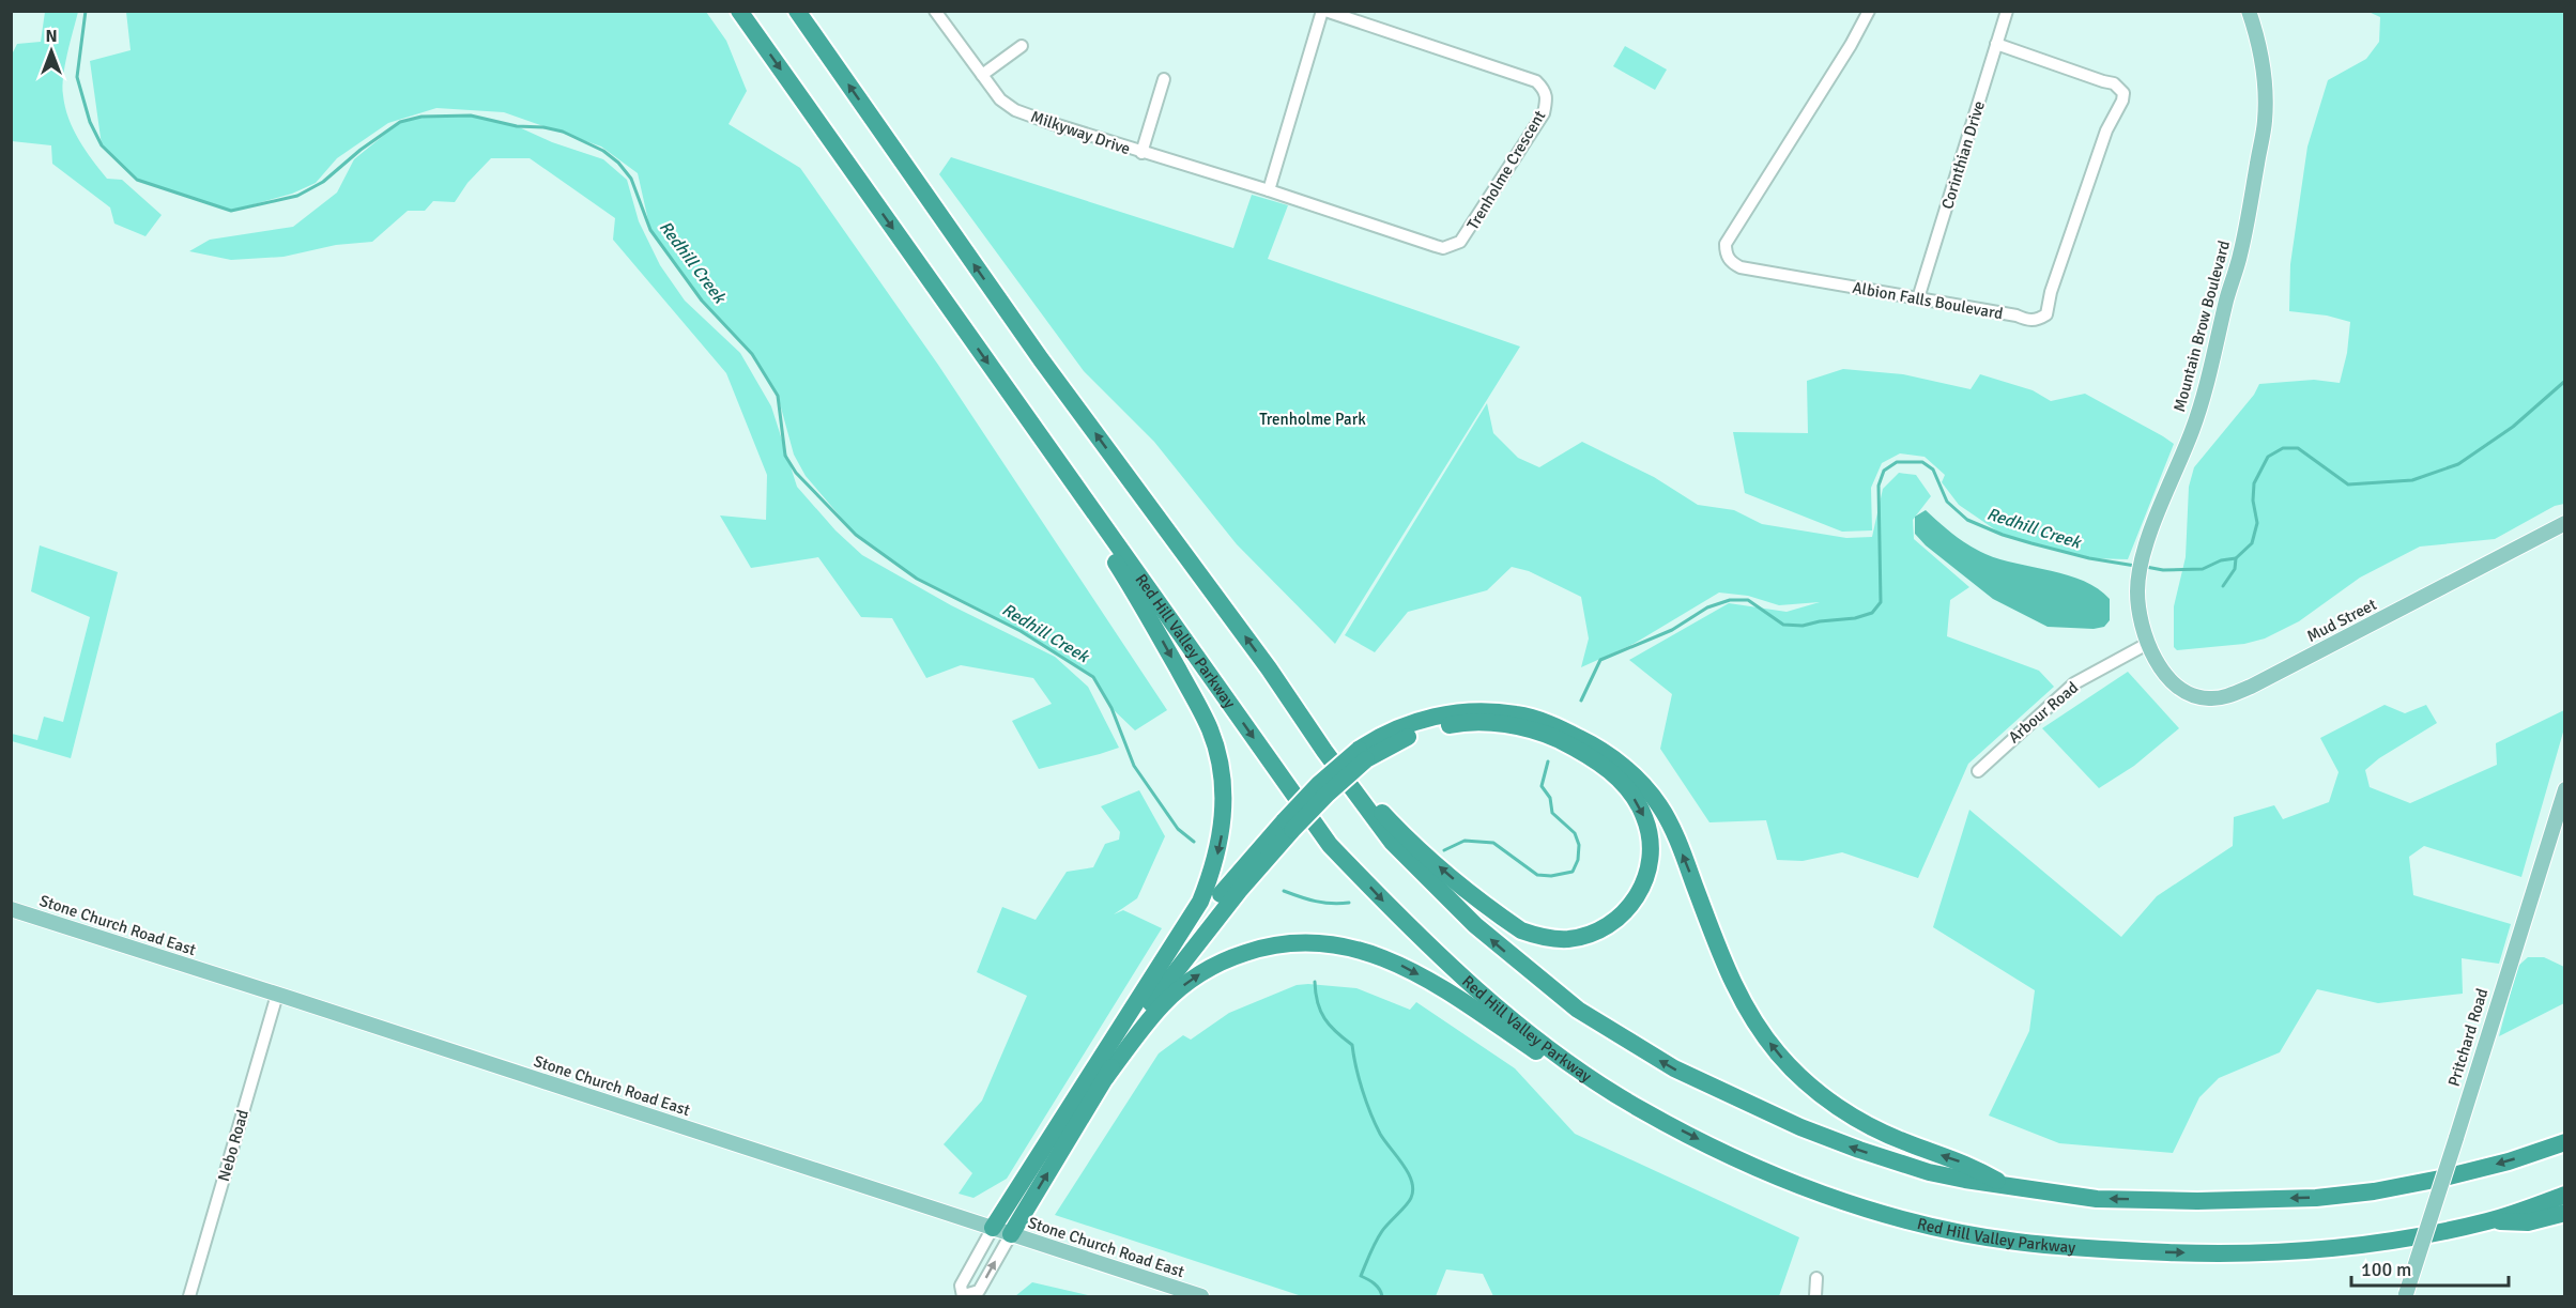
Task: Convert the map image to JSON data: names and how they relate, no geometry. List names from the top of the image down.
{
  "streets": {
    "highway": ["Red Hill Valley Parkway"],
    "main road": [
      "Mountain Brow Boulevard",
      "Mud Street",
      "Stone Church Road East",
      "Pritchard Road"
    ],
    "street": [
      "Milkyway Drive",
      "Corinthian Drive",
      "Trenholme Crescent",
      "Albion Falls Boulevard",
      "Arbour Road",
      "Nebo Road"
    ]
  },
  "crossings": [
    ["Milkyway Drive", "Trenholme Crescent"],
    ["Corinthian Drive", "Albion Falls Boulevard"],
    ["Mountain Brow Boulevard", "Mud Street"],
    ["Mountain Brow Boulevard", "Arbour Road"],
    ["Mud Street", "Arbour Road"],
    ["Stone Church Road East", "Nebo Road"]
  ],
  "water": ["Redhill Creek"],
  "parks": ["Trenholme Park"],
  "scale_bar": "100 m",
  "north": "top"
}
